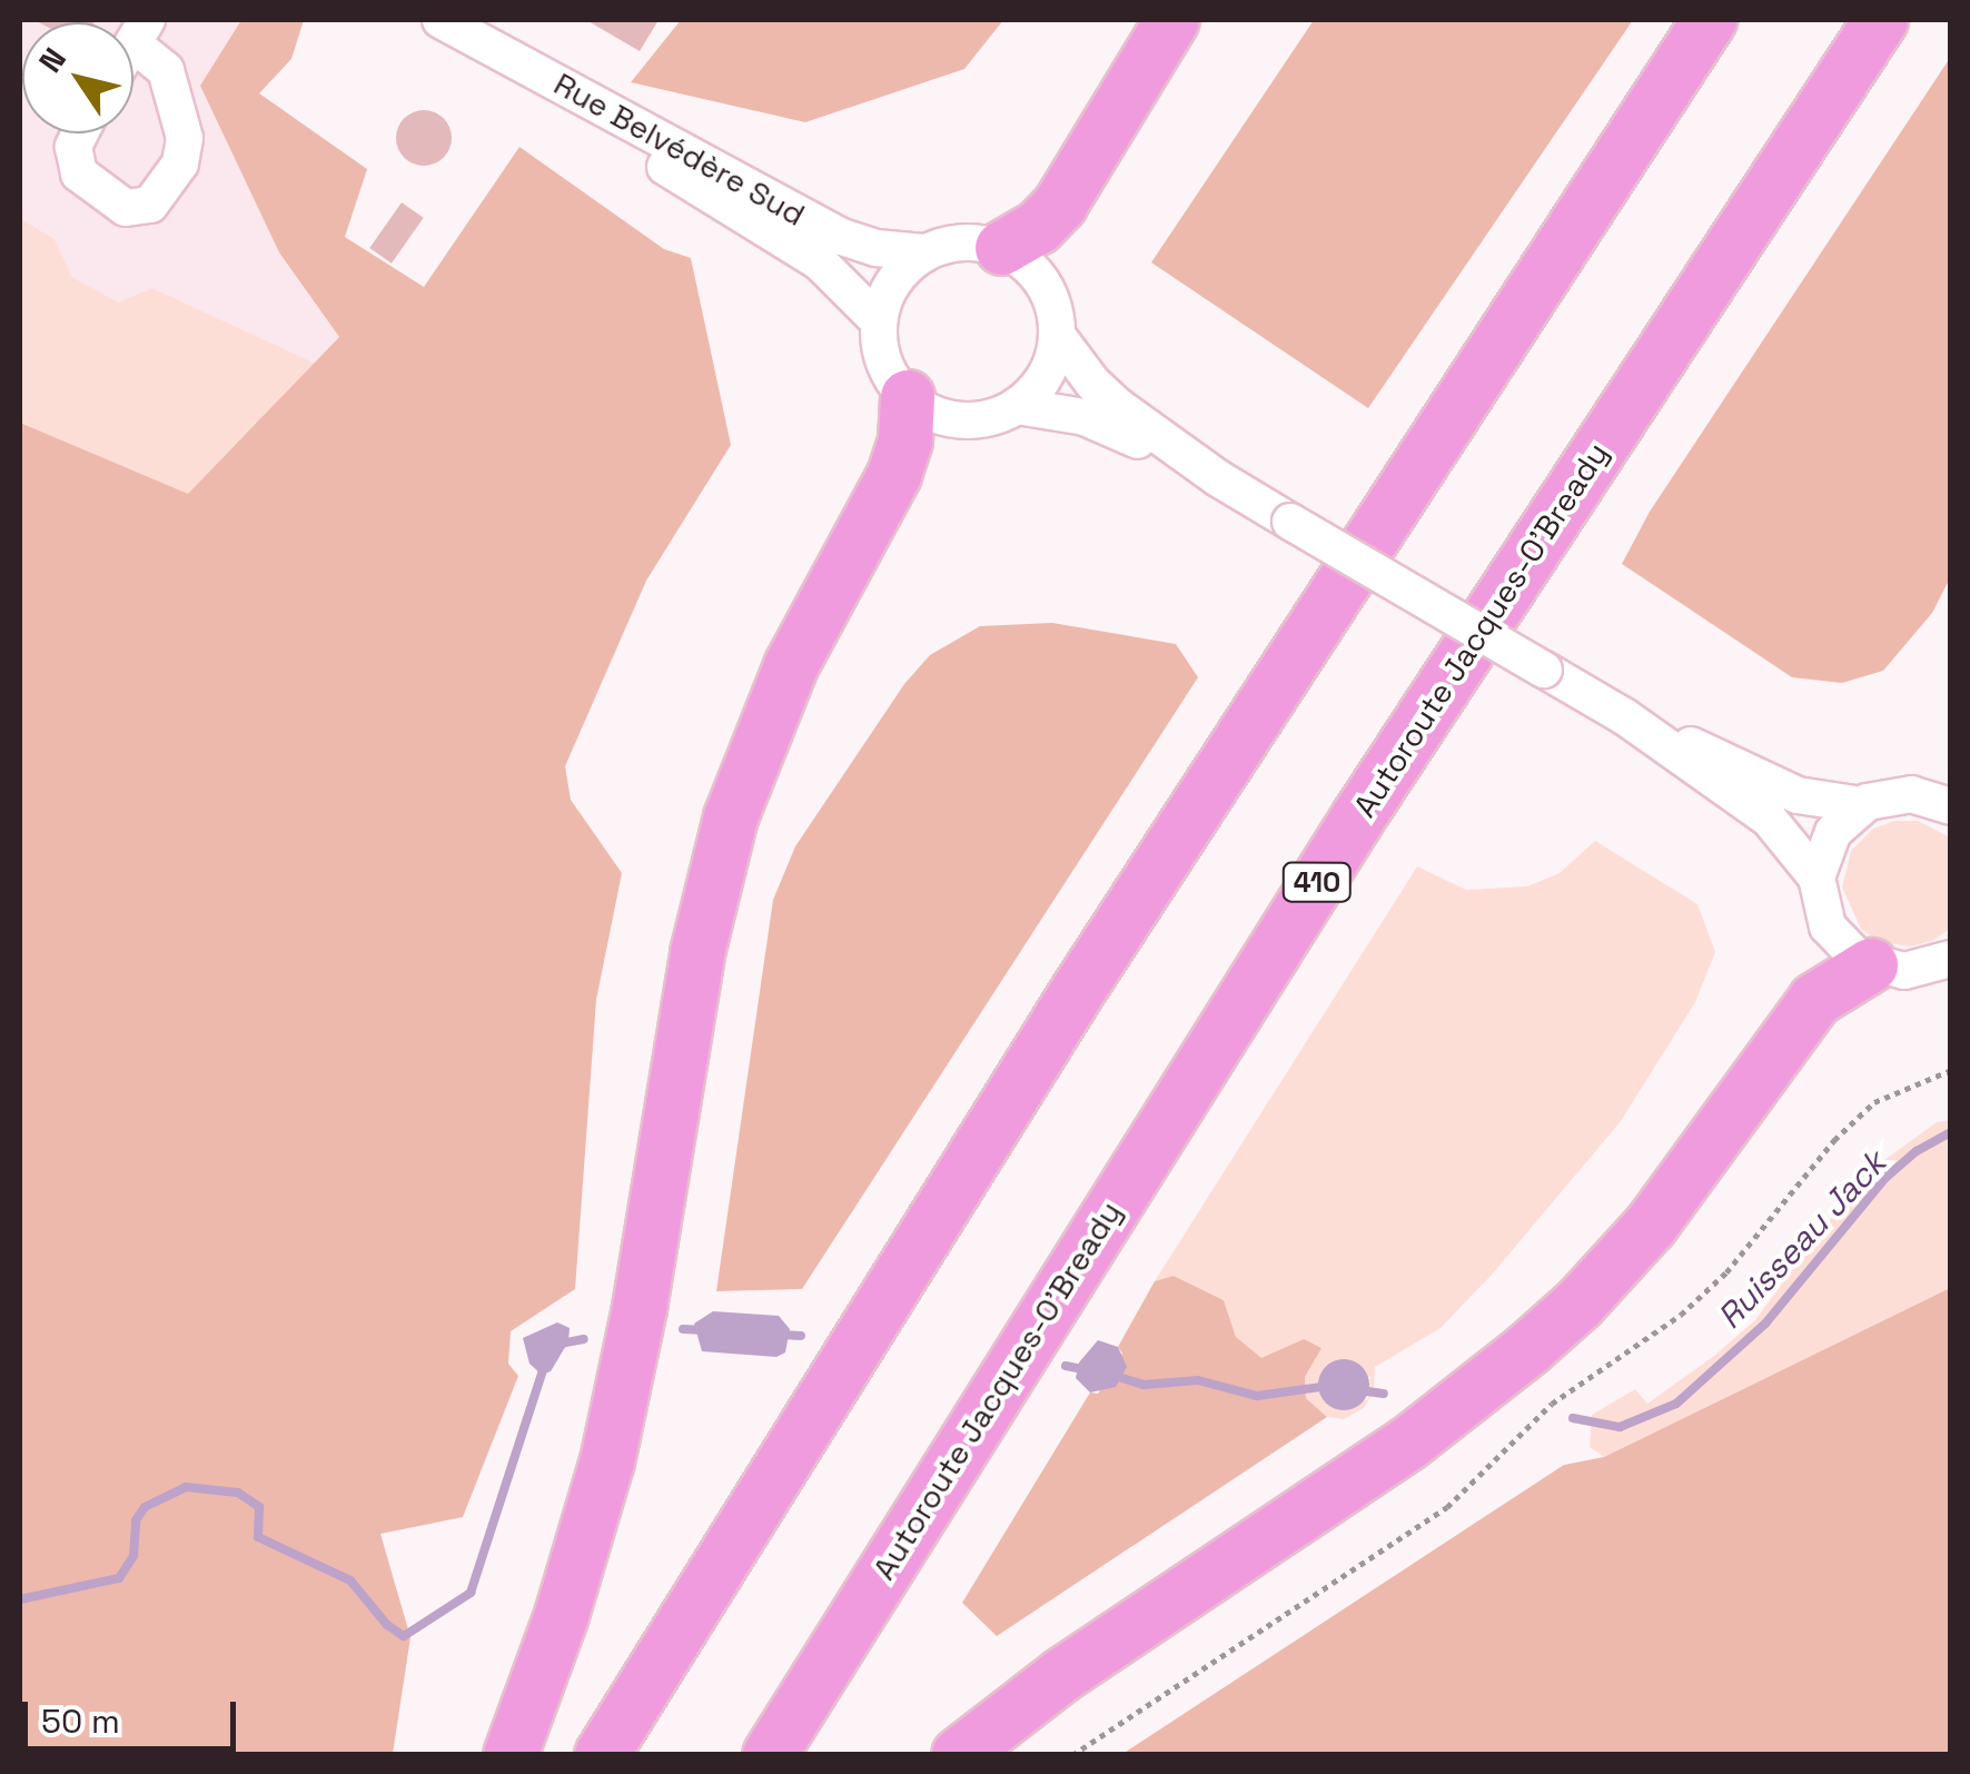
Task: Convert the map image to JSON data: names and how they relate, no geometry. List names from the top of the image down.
{
  "streets": {
    "highway": ["Autoroute Jacques-O'Bready", "410"],
    "street": ["Rue Belvédère Sud"]
  },
  "water": ["Ruisseau Jack"],
  "scale_bar": "50 m",
  "north": "top left"
}
